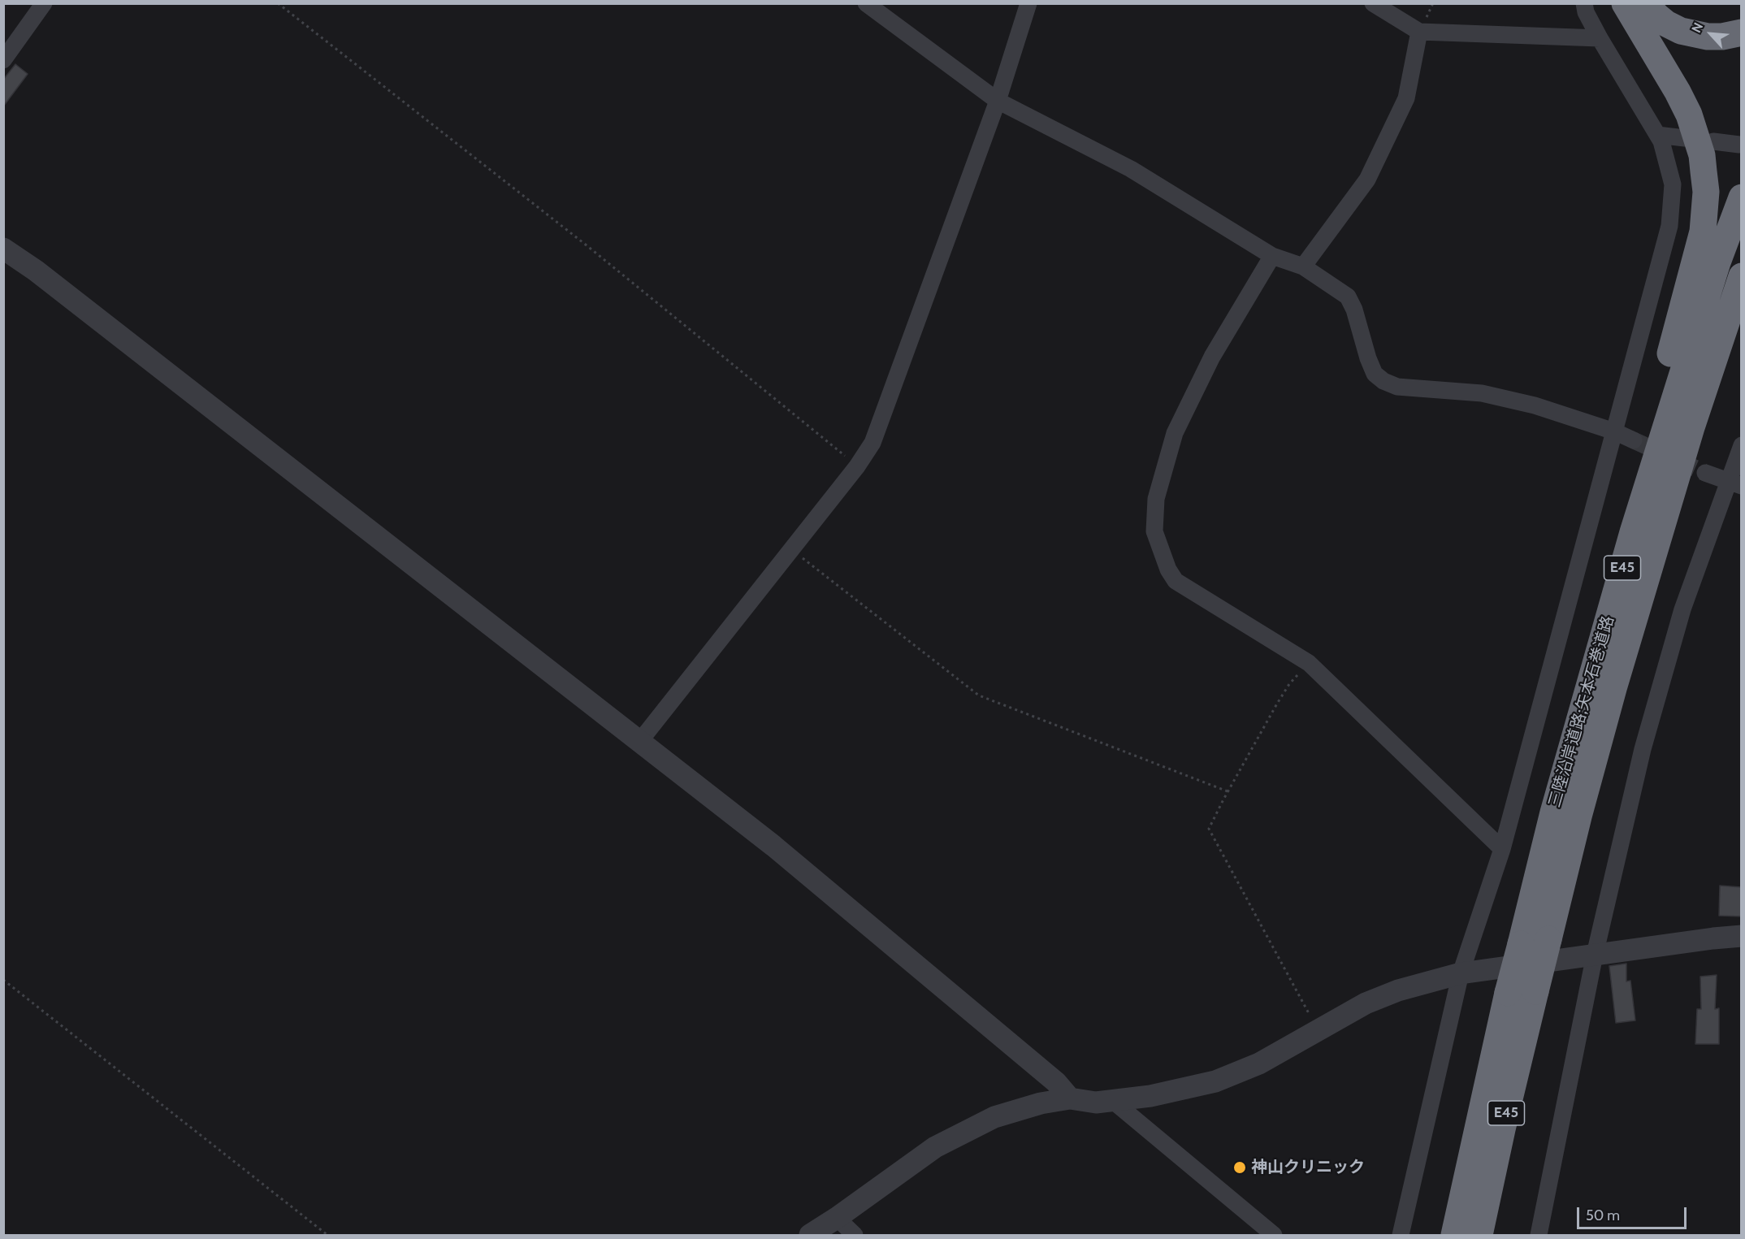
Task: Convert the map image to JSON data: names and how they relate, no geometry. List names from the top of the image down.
{
  "streets": {
    "highway": ["E45", "三陸沿岸道路;矢本石巻道路"]
  },
  "places": ["神山クリニック"],
  "scale_bar": "50 m",
  "north": "top left"
}
